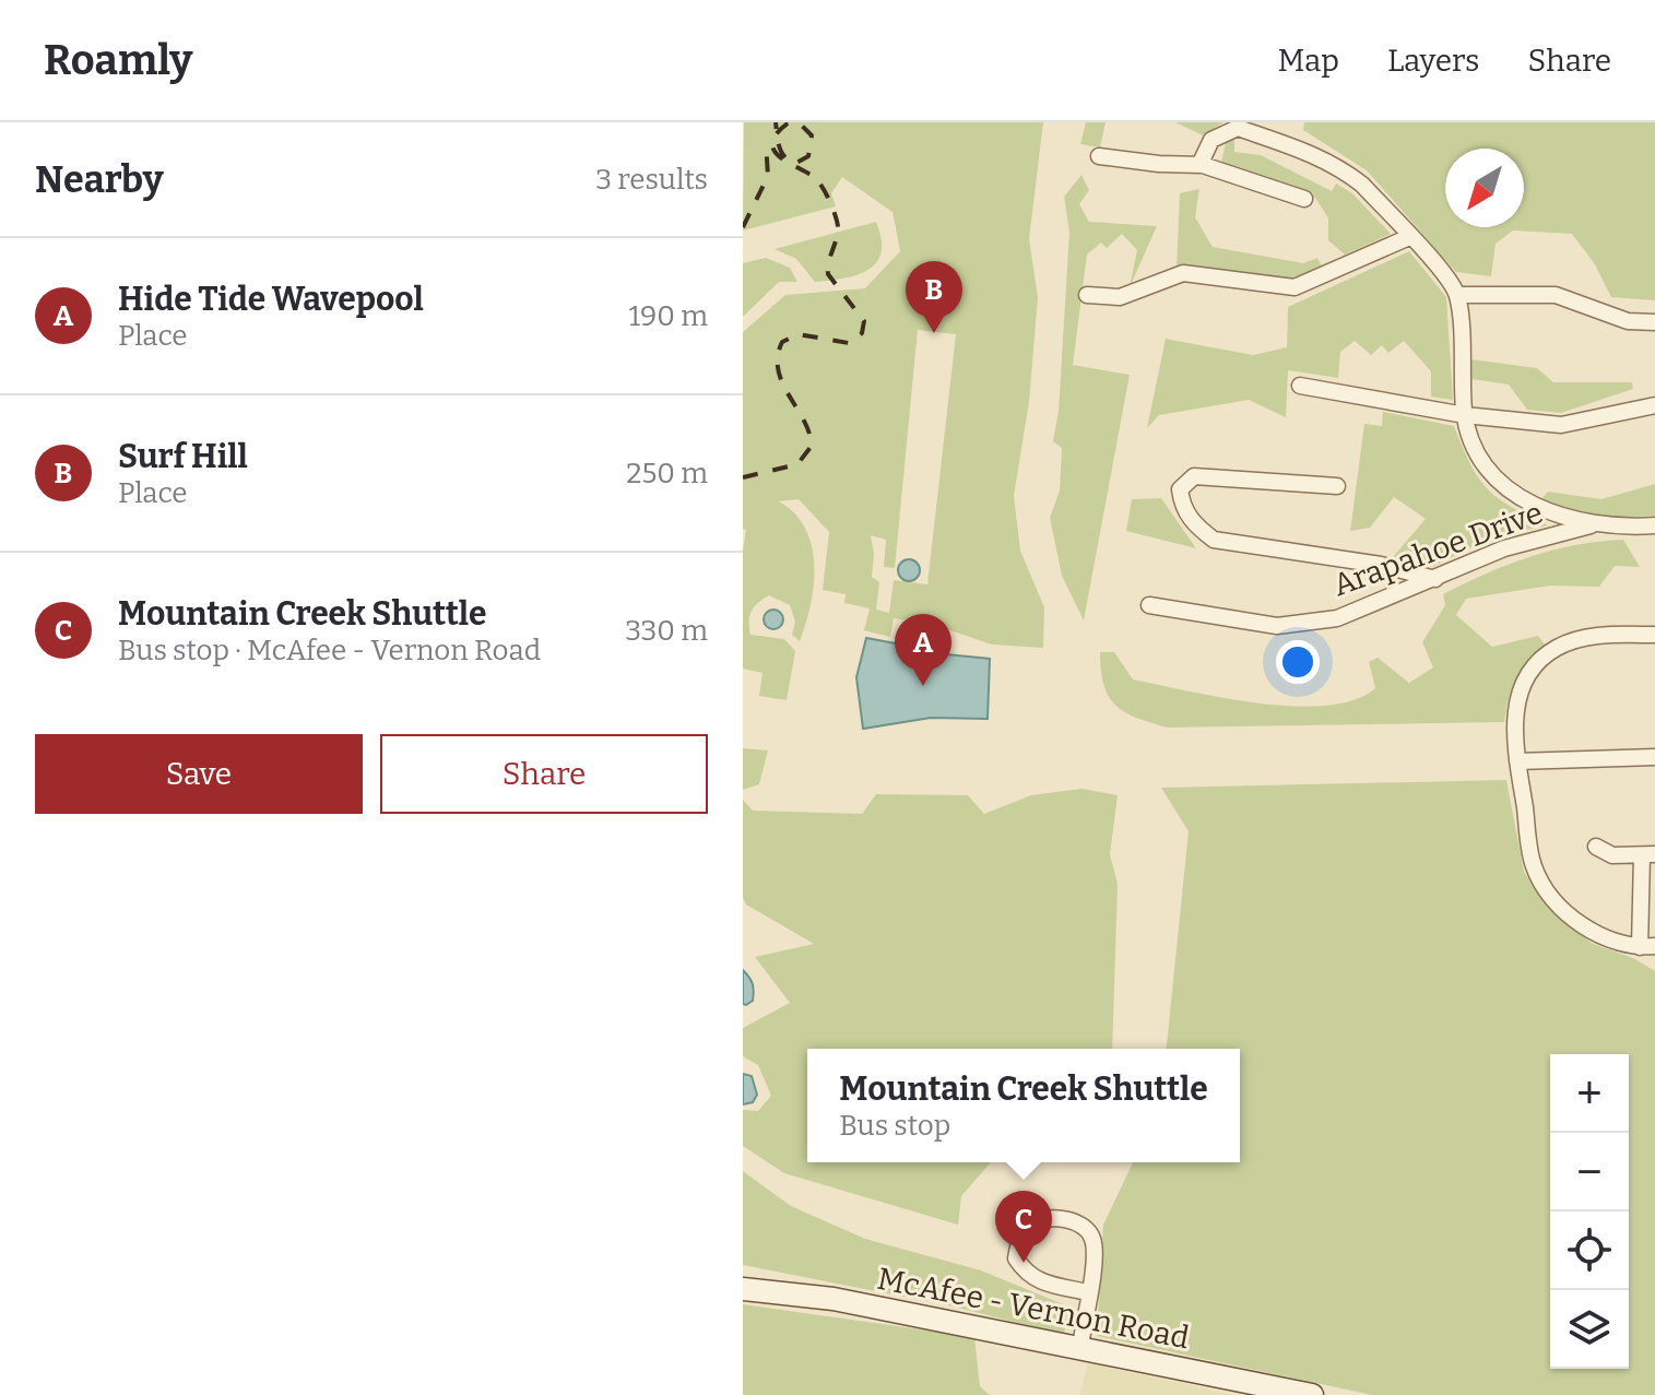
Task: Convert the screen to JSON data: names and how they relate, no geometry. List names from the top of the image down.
{
  "streets": {
    "main road": ["McAfee - Vernon Road"],
    "street": ["Arapahoe Drive"]
  },
  "north": "bottom left",
  "page": {
    "header": "Roamly",
    "nav": ["Map", "Layers", "Share"],
    "heading": ["Nearby", "3 results"],
    "list": [
      {
        "mark": "A",
        "name": "Hide Tide Wavepool",
        "note": "Place",
        "value": "190 m"
      },
      {
        "mark": "B",
        "name": "Surf Hill",
        "note": "Place",
        "value": "250 m"
      },
      {
        "mark": "C",
        "name": "Mountain Creek Shuttle",
        "note": "Bus stop · McAfee - Vernon Road",
        "value": "330 m"
      }
    ],
    "pins": ["B", "A", "C"],
    "buttons": ["Save", "Share"],
    "popup": ["Mountain Creek Shuttle", "Bus stop"],
    "map_buttons": ["+", "−"]
  }
}
